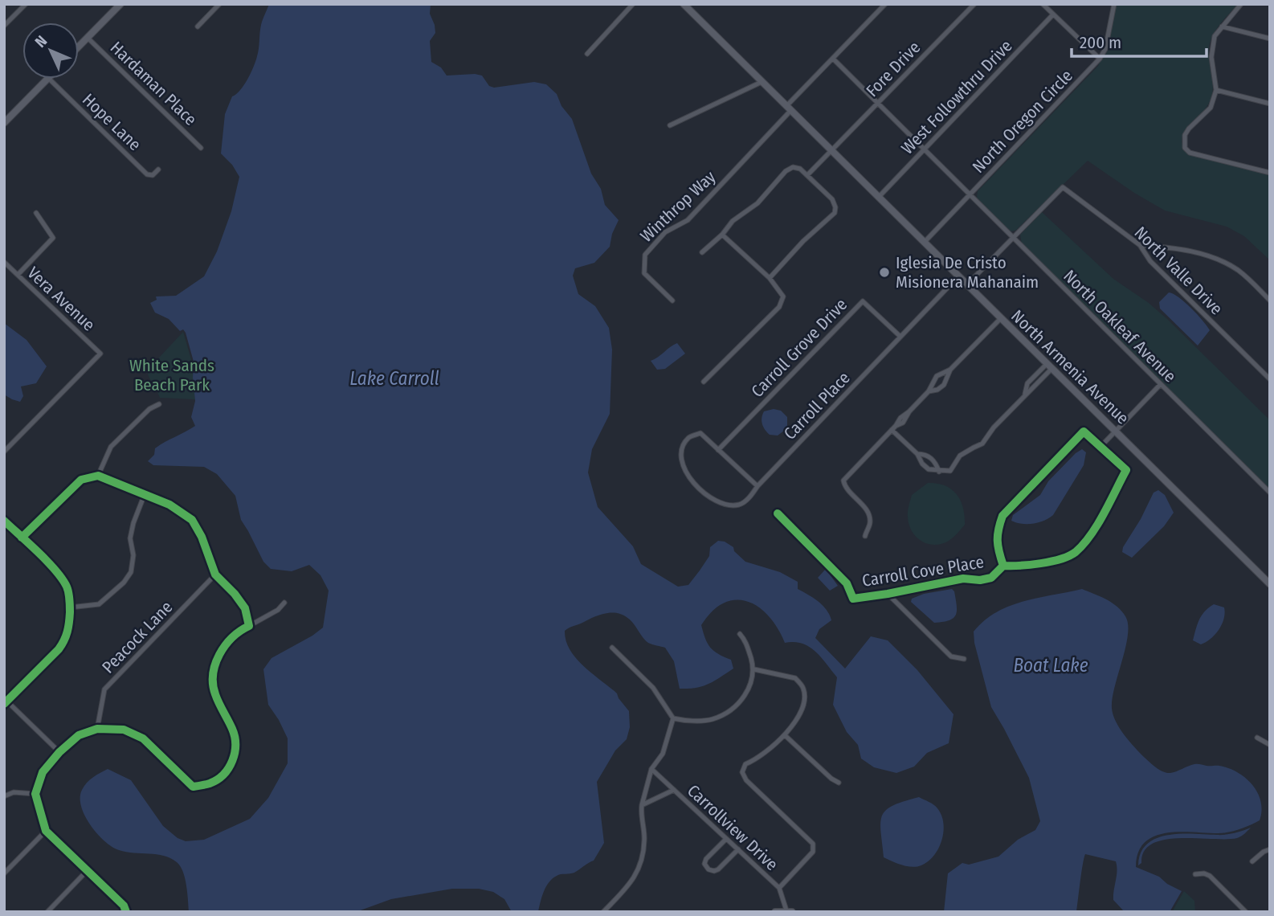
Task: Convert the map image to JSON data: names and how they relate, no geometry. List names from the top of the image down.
{
  "streets": {
    "main road": ["North Armenia Avenue"],
    "street": [
      "Fore Drive",
      "Hardaman Place",
      "West Followthru Drive",
      "North Oregon Circle",
      "Hope Lane",
      "Winthrop Way",
      "North Valle Drive",
      "Vera Avenue",
      "North Oakleaf Avenue",
      "Carroll Grove Drive",
      "Carroll Place",
      "Carroll Cove Place",
      "Peacock Lane",
      "Carrollview Drive"
    ]
  },
  "crossings": [
    ["Fore Drive", "North Oakleaf Avenue"],
    ["Fore Drive", "North Armenia Avenue"],
    ["West Followthru Drive", "North Oakleaf Avenue"],
    ["West Followthru Drive", "North Armenia Avenue"],
    ["North Oregon Circle", "North Oakleaf Avenue"],
    ["North Oregon Circle", "North Armenia Avenue"],
    ["Winthrop Way", "North Oakleaf Avenue"],
    ["Winthrop Way", "North Armenia Avenue"],
    ["North Valle Drive", "North Oakleaf Avenue"],
    ["Carroll Grove Drive", "Carroll Place"],
    ["North Armenia Avenue", "Carroll Place"]
  ],
  "water": ["Lake Carroll", "Boat Lake"],
  "parks": ["White Sands Beach Park"],
  "places": ["Iglesia De Cristo Misionera Mahanaim"],
  "scale_bar": "200 m",
  "north": "top left"
}
